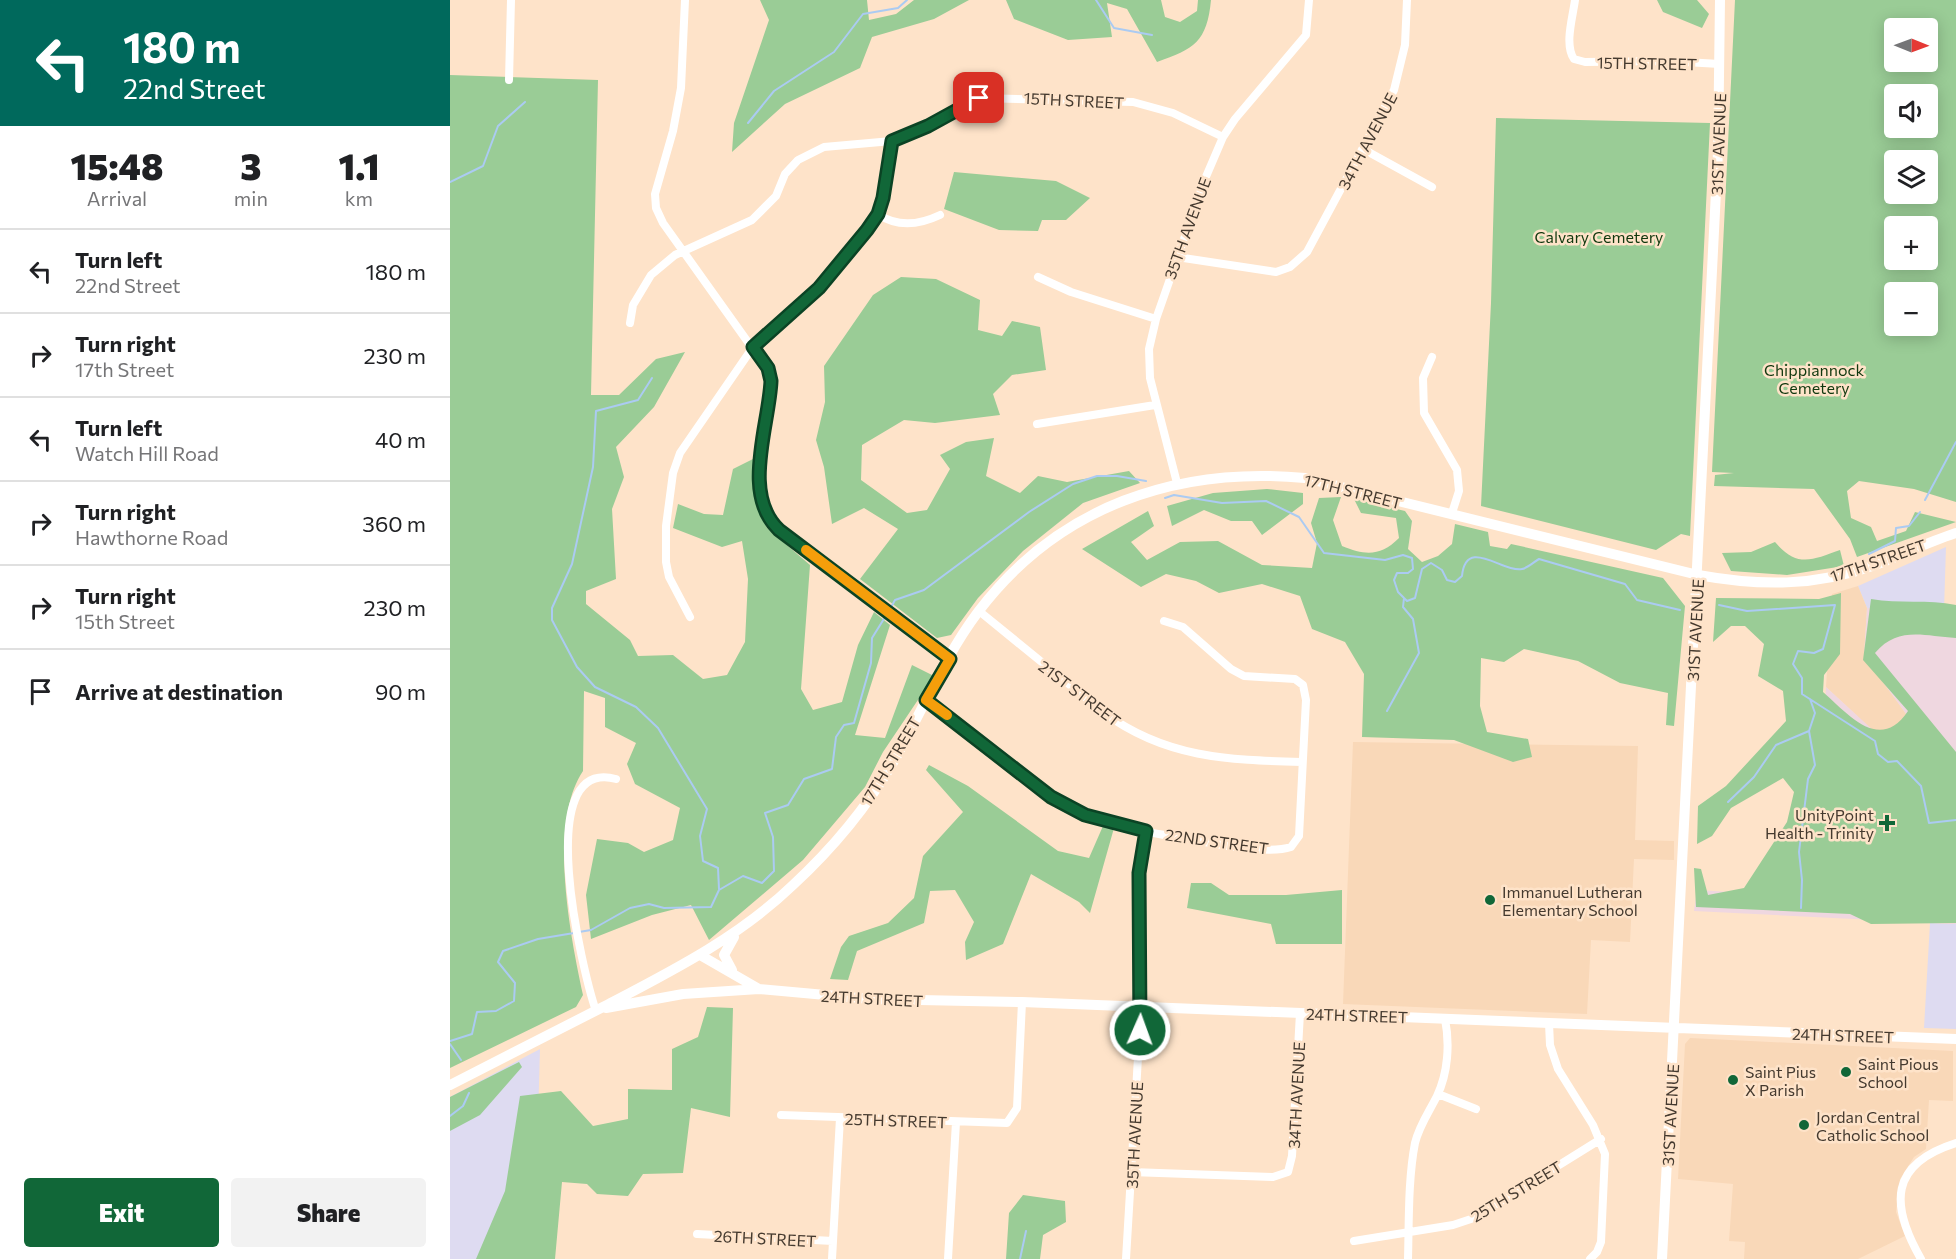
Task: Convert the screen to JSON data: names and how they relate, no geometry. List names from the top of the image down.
{
  "streets": {
    "street": [
      "15TH STREET",
      "34TH AVENUE",
      "31ST AVENUE",
      "35TH AVENUE",
      "17TH STREET",
      "21ST STREET",
      "22ND STREET",
      "24TH STREET",
      "25TH STREET",
      "26TH STREET"
    ]
  },
  "crossings": [
    ["15TH STREET", "31ST AVENUE"],
    ["15TH STREET", "35TH AVENUE"],
    ["34TH AVENUE", "35TH AVENUE"],
    ["34TH AVENUE", "24TH STREET"],
    ["31ST AVENUE", "17TH STREET"],
    ["31ST AVENUE", "24TH STREET"],
    ["35TH AVENUE", "17TH STREET"],
    ["35TH AVENUE", "22ND STREET"],
    ["35TH AVENUE", "24TH STREET"],
    ["17TH STREET", "21ST STREET"],
    ["17TH STREET", "22ND STREET"],
    ["17TH STREET", "24TH STREET"],
    ["21ST STREET", "22ND STREET"],
    ["24TH STREET", "25TH STREET"]
  ],
  "parks": ["Calvary Cemetery", "Chippiannock Cemetery"],
  "places": {
    "health": ["UnityPoint Health - Trinity"],
    "other": [
      "Immanuel Lutheran Elementary School",
      "Saint Pious School",
      "Saint Pius X Parish",
      "Jordan Central Catholic School"
    ]
  },
  "north": "right",
  "page": {
    "turn": ["180 m", "22nd Street"],
    "map_buttons": ["+", "−"],
    "eta": [
      "15:48",
      "Arrival",
      "3",
      "min",
      "1.1",
      "km"
    ],
    "list": [
      {
        "name": "Turn left",
        "note": "22nd Street",
        "value": "180 m"
      },
      {
        "name": "Turn right",
        "note": "17th Street",
        "value": "230 m"
      },
      {
        "name": "Turn left",
        "note": "Watch Hill Road",
        "value": "40 m"
      },
      {
        "name": "Turn right",
        "note": "Hawthorne Road",
        "value": "360 m"
      },
      {
        "name": "Turn right",
        "note": "15th Street",
        "value": "230 m"
      },
      {
        "name": "Arrive at destination",
        "value": "90 m"
      }
    ],
    "buttons": ["Exit", "Share"]
  }
}
